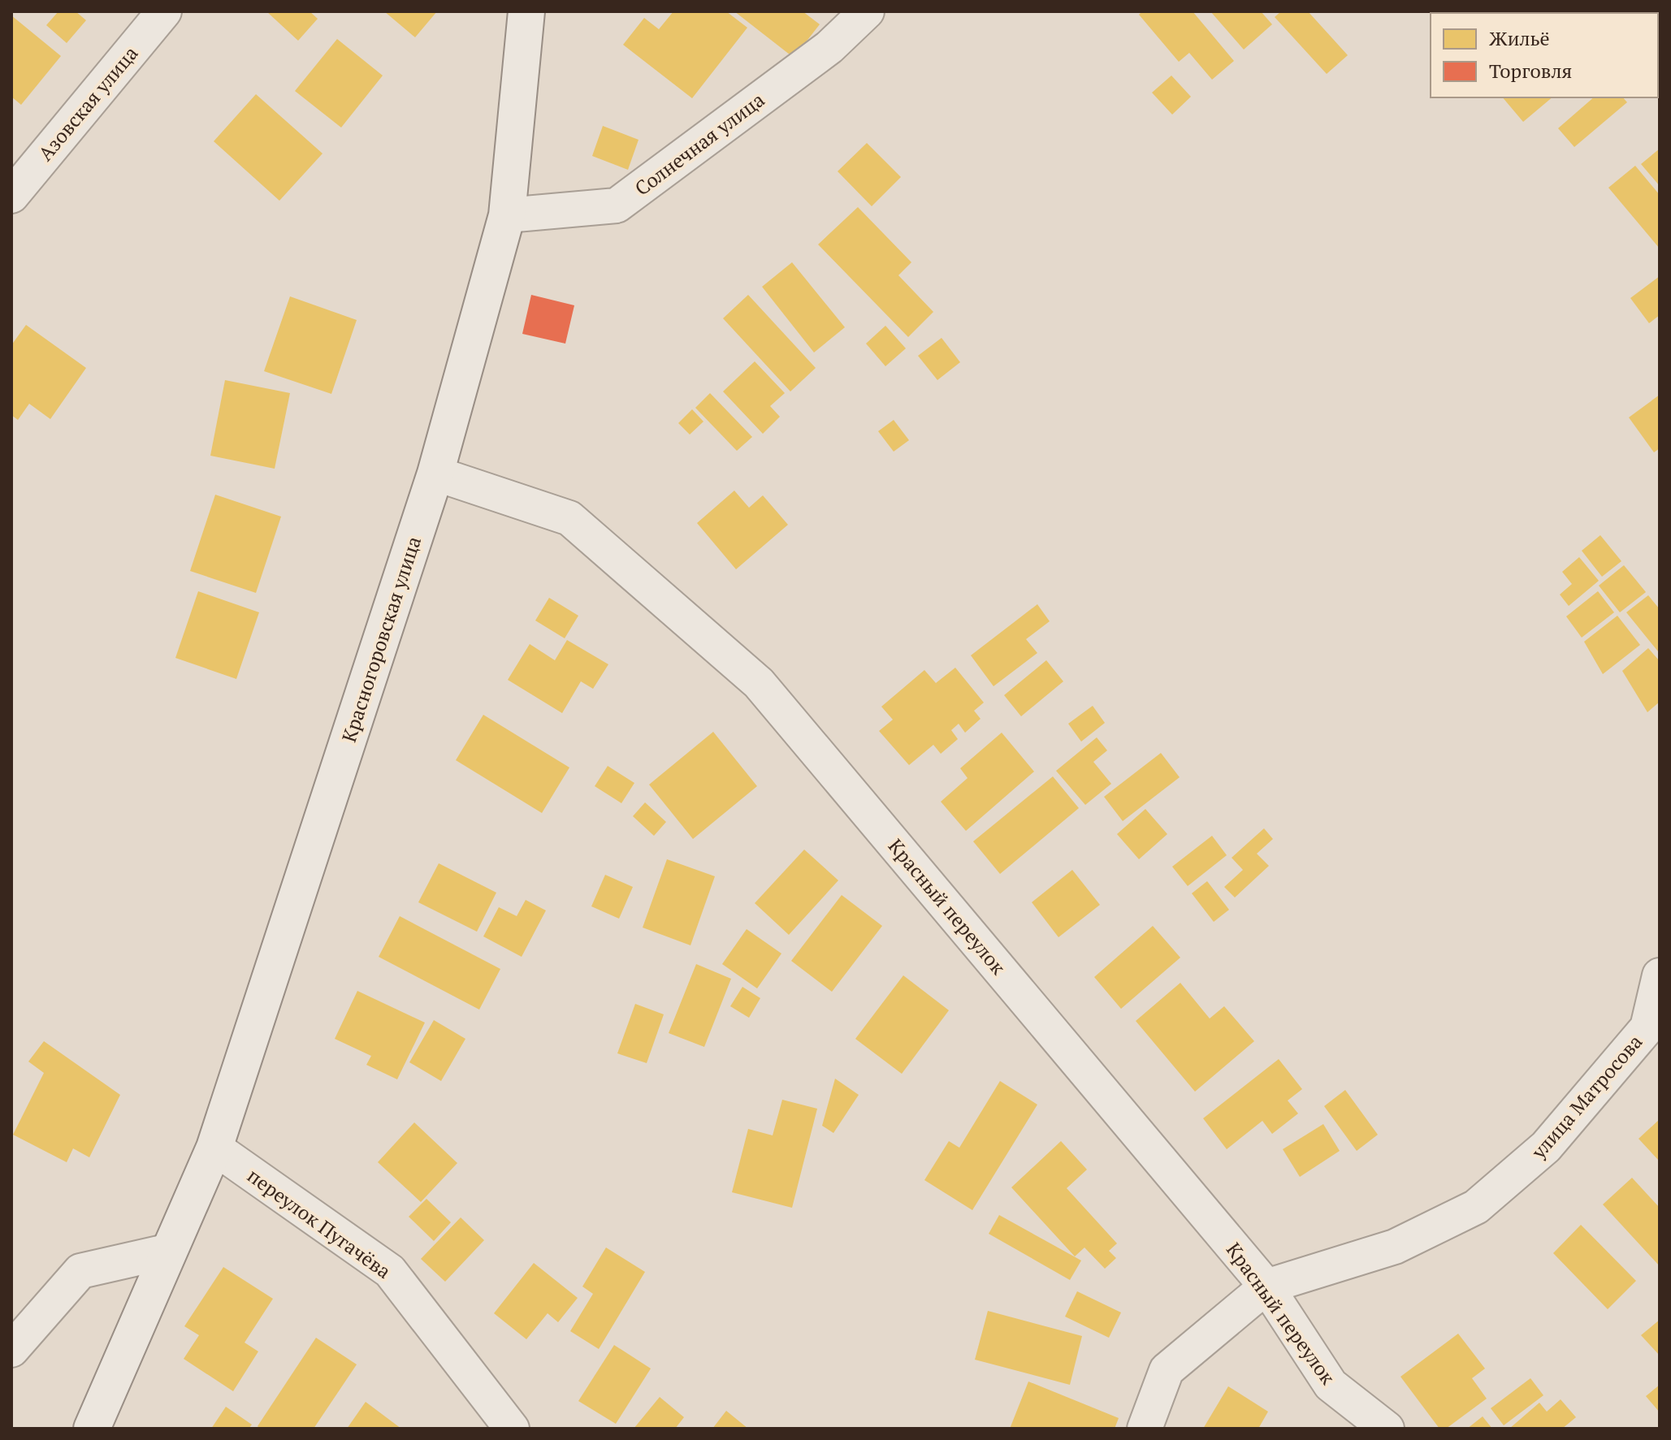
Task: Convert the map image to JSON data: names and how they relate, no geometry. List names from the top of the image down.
{
  "streets": {
    "street": [
      "Азовская улица",
      "Солнечная улица",
      "Красногоровская улица",
      "Красный переулок",
      "улица Матросова",
      "переулок Пугачёва"
    ]
  },
  "crossings": [
    ["Солнечная улица", "Красногоровская улица"],
    ["Красногоровская улица", "Красный переулок"],
    ["Красногоровская улица", "переулок Пугачёва"],
    ["Красный переулок", "улица Матросова"]
  ],
  "legend": ["Жильё", "Торговля"]
}
